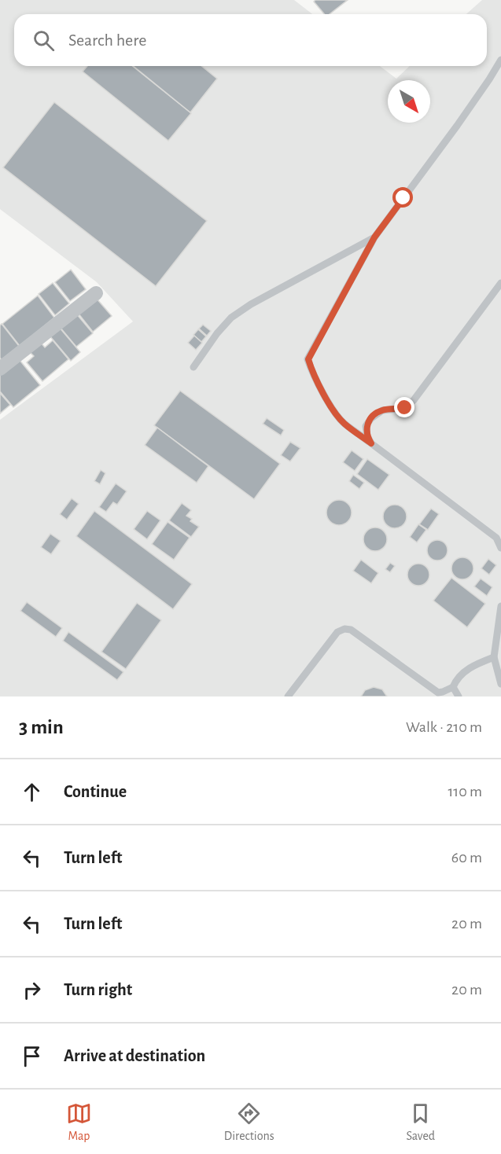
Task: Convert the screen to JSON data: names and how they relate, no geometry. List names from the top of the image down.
{
  "north": "bottom right",
  "page": {
    "search": "Search here",
    "heading": ["3 min", "Walk · 210 m"],
    "list": [
      ["Continue", "110 m"],
      ["Turn left", "60 m"],
      ["Turn left", "20 m"],
      ["Turn right", "20 m"],
      "Arrive at destination"
    ],
    "nav": ["Map", "Directions", "Saved"]
  }
}
